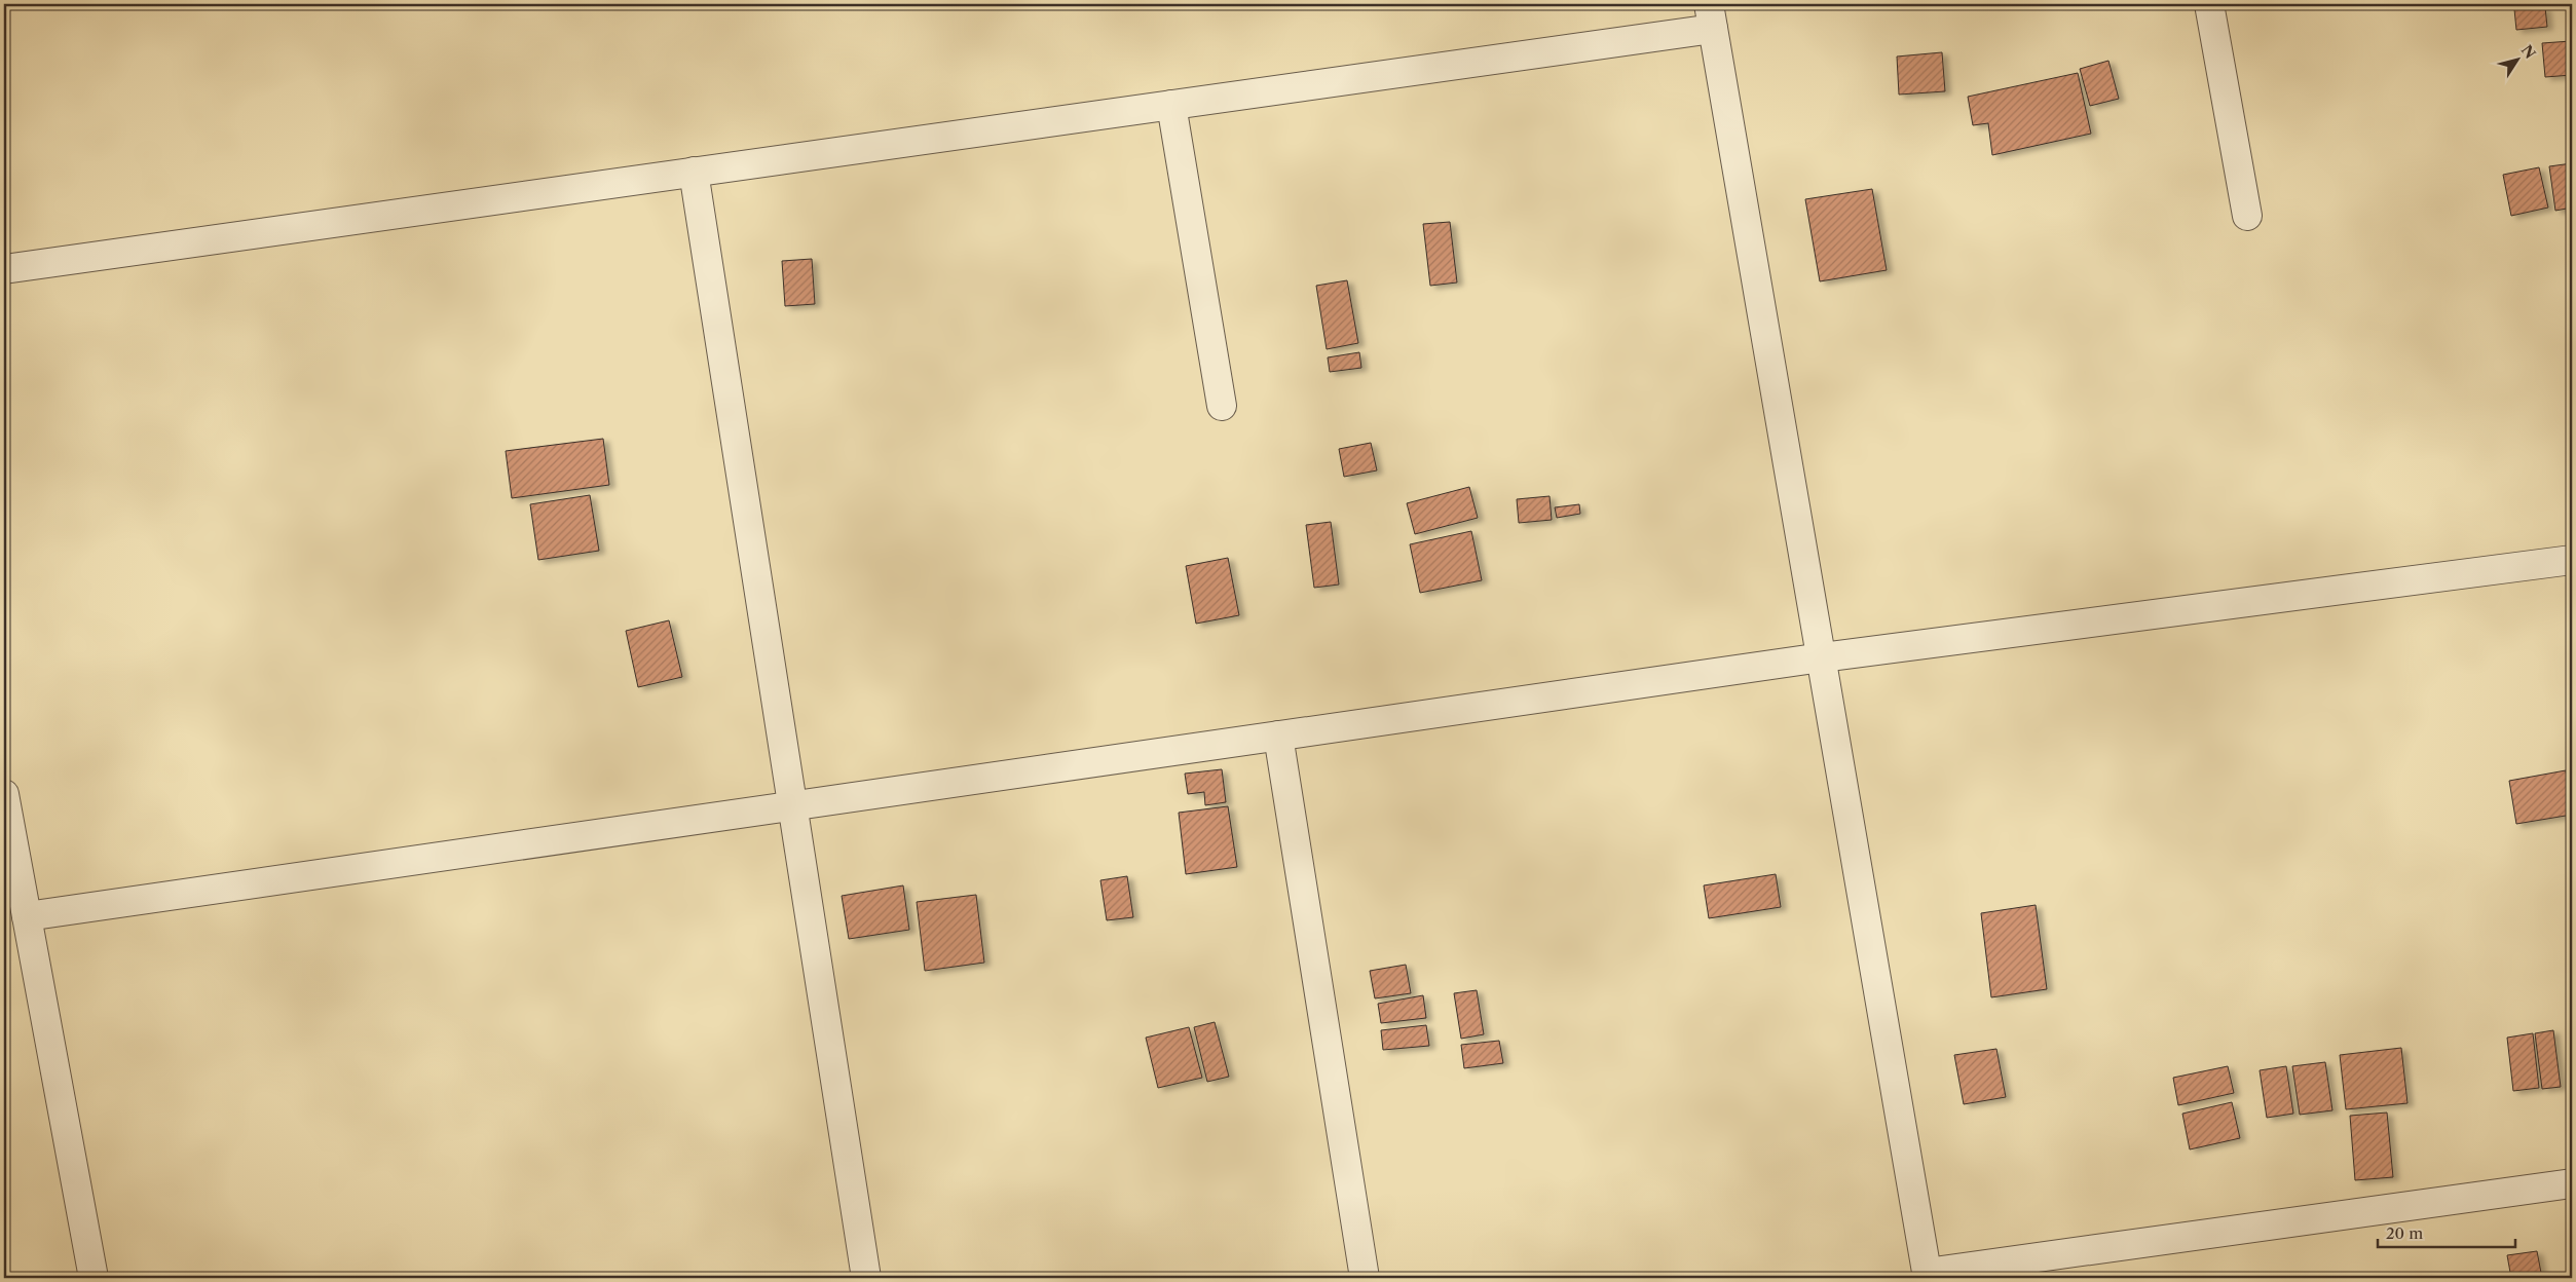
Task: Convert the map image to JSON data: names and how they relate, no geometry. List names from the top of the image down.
{
  "scale_bar": "20 m",
  "north": "top right"
}
